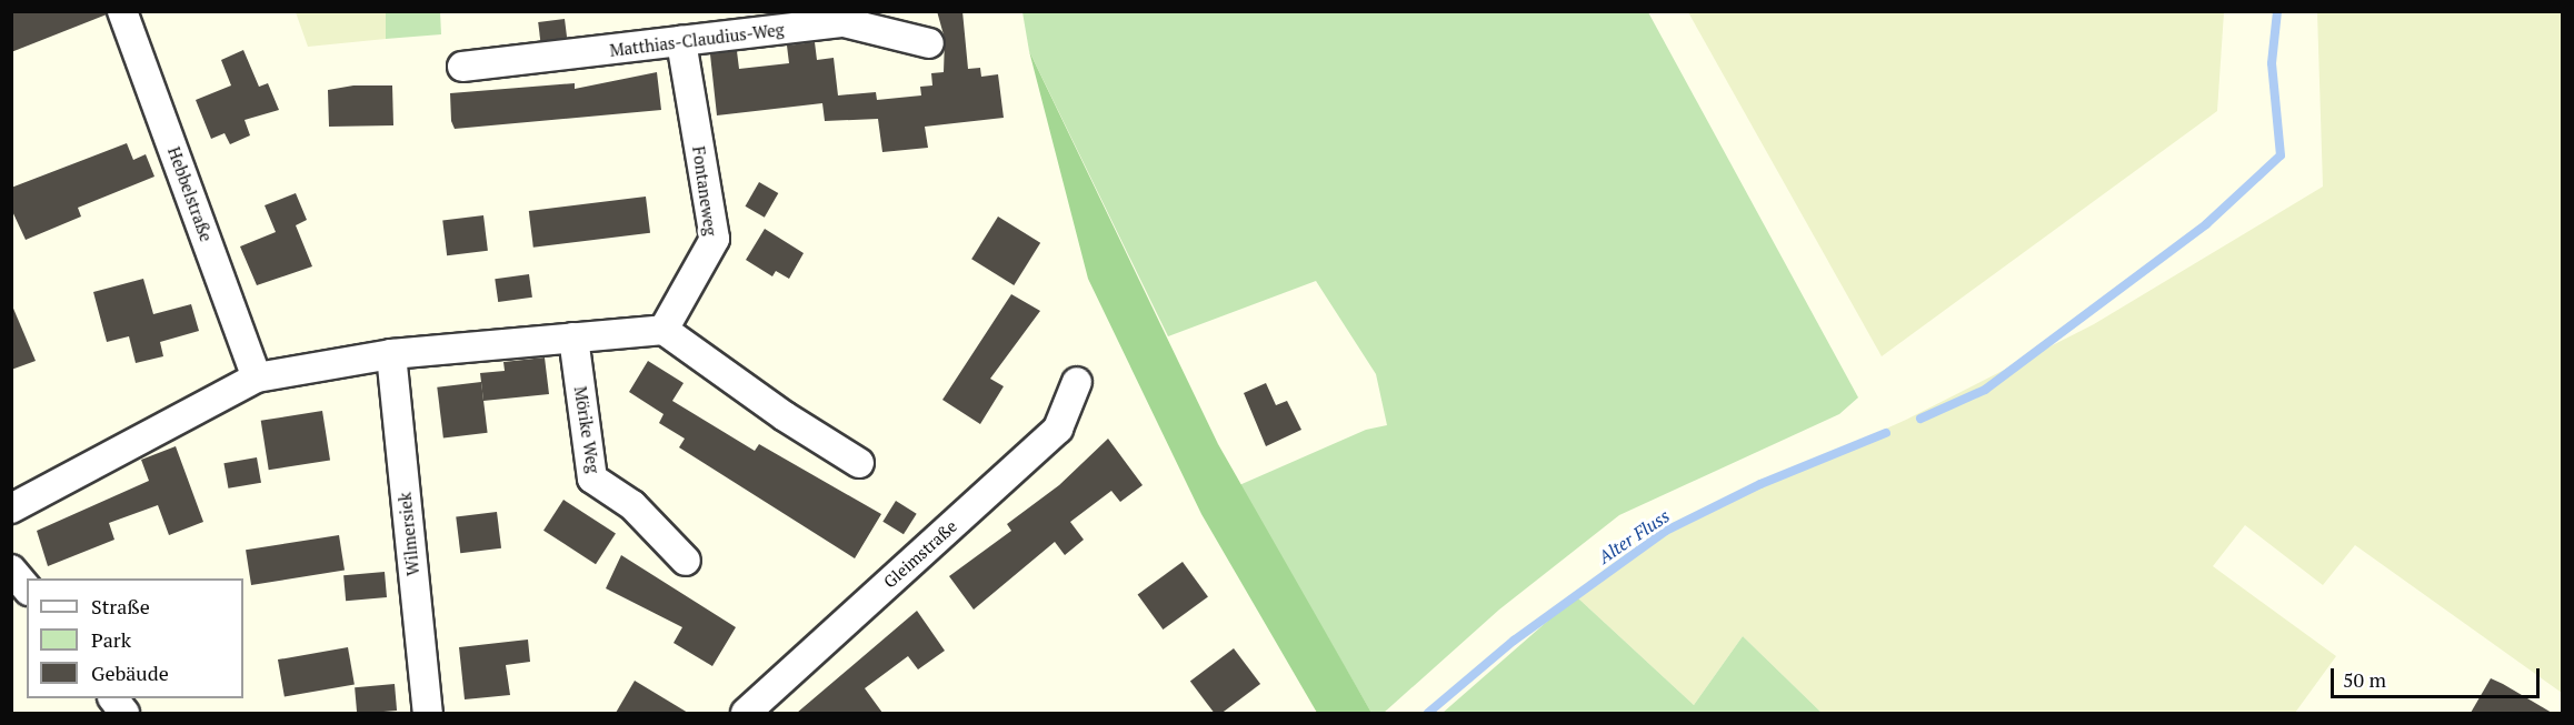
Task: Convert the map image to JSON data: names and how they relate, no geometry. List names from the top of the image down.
{
  "streets": {
    "street": [
      "Matthias-Claudius-Weg",
      "Fontaneweg",
      "Hebbelstraße",
      "Mörike Weg",
      "Wilmersiek",
      "Gleimstraße"
    ]
  },
  "crossings": [
    ["Matthias-Claudius-Weg", "Fontaneweg"]
  ],
  "water": ["Alter Fluss"],
  "legend": ["Straße", "Park", "Gebäude"],
  "scale_bar": "50 m"
}
